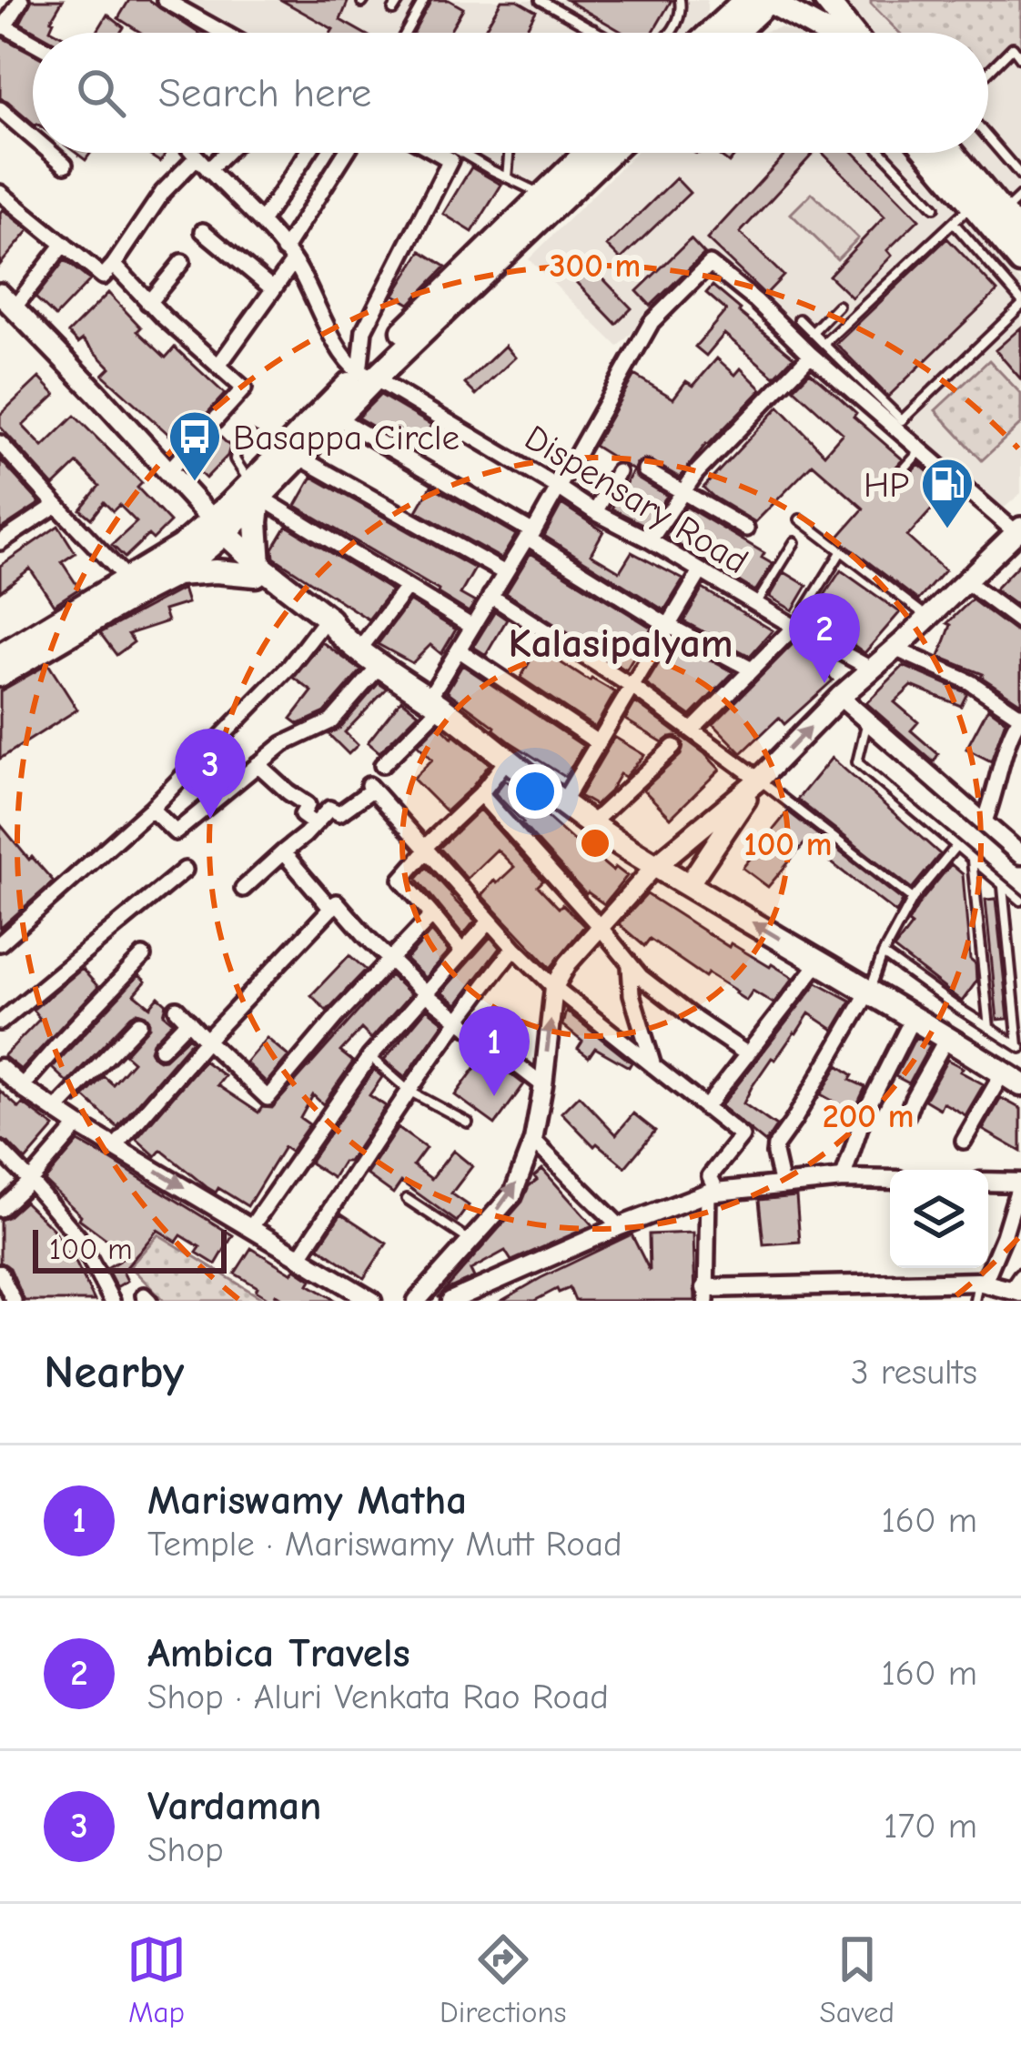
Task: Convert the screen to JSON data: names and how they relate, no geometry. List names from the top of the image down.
{
  "streets": {
    "street": ["Dispensary Road"]
  },
  "districts": ["Kalasipalyam"],
  "places": {
    "bus stop": ["Basappa Circle"],
    "fuel station": ["HP"]
  },
  "scale_bar": "100 m",
  "page": {
    "search": "Search here",
    "pins": ["2", "3", "1"],
    "scale": "100 m",
    "heading": ["Nearby", "3 results"],
    "list": [
      {
        "mark": "1",
        "name": "Mariswamy Matha",
        "note": "Temple · Mariswamy Mutt Road",
        "value": "160 m"
      },
      {
        "mark": "2",
        "name": "Ambica Travels",
        "note": "Shop · Aluri Venkata Rao Road",
        "value": "160 m"
      },
      {
        "mark": "3",
        "name": "Vardaman",
        "note": "Shop",
        "value": "170 m"
      }
    ],
    "nav": ["Map", "Directions", "Saved"]
  },
  "rings": ["300 m", "100 m", "200 m"]
}
